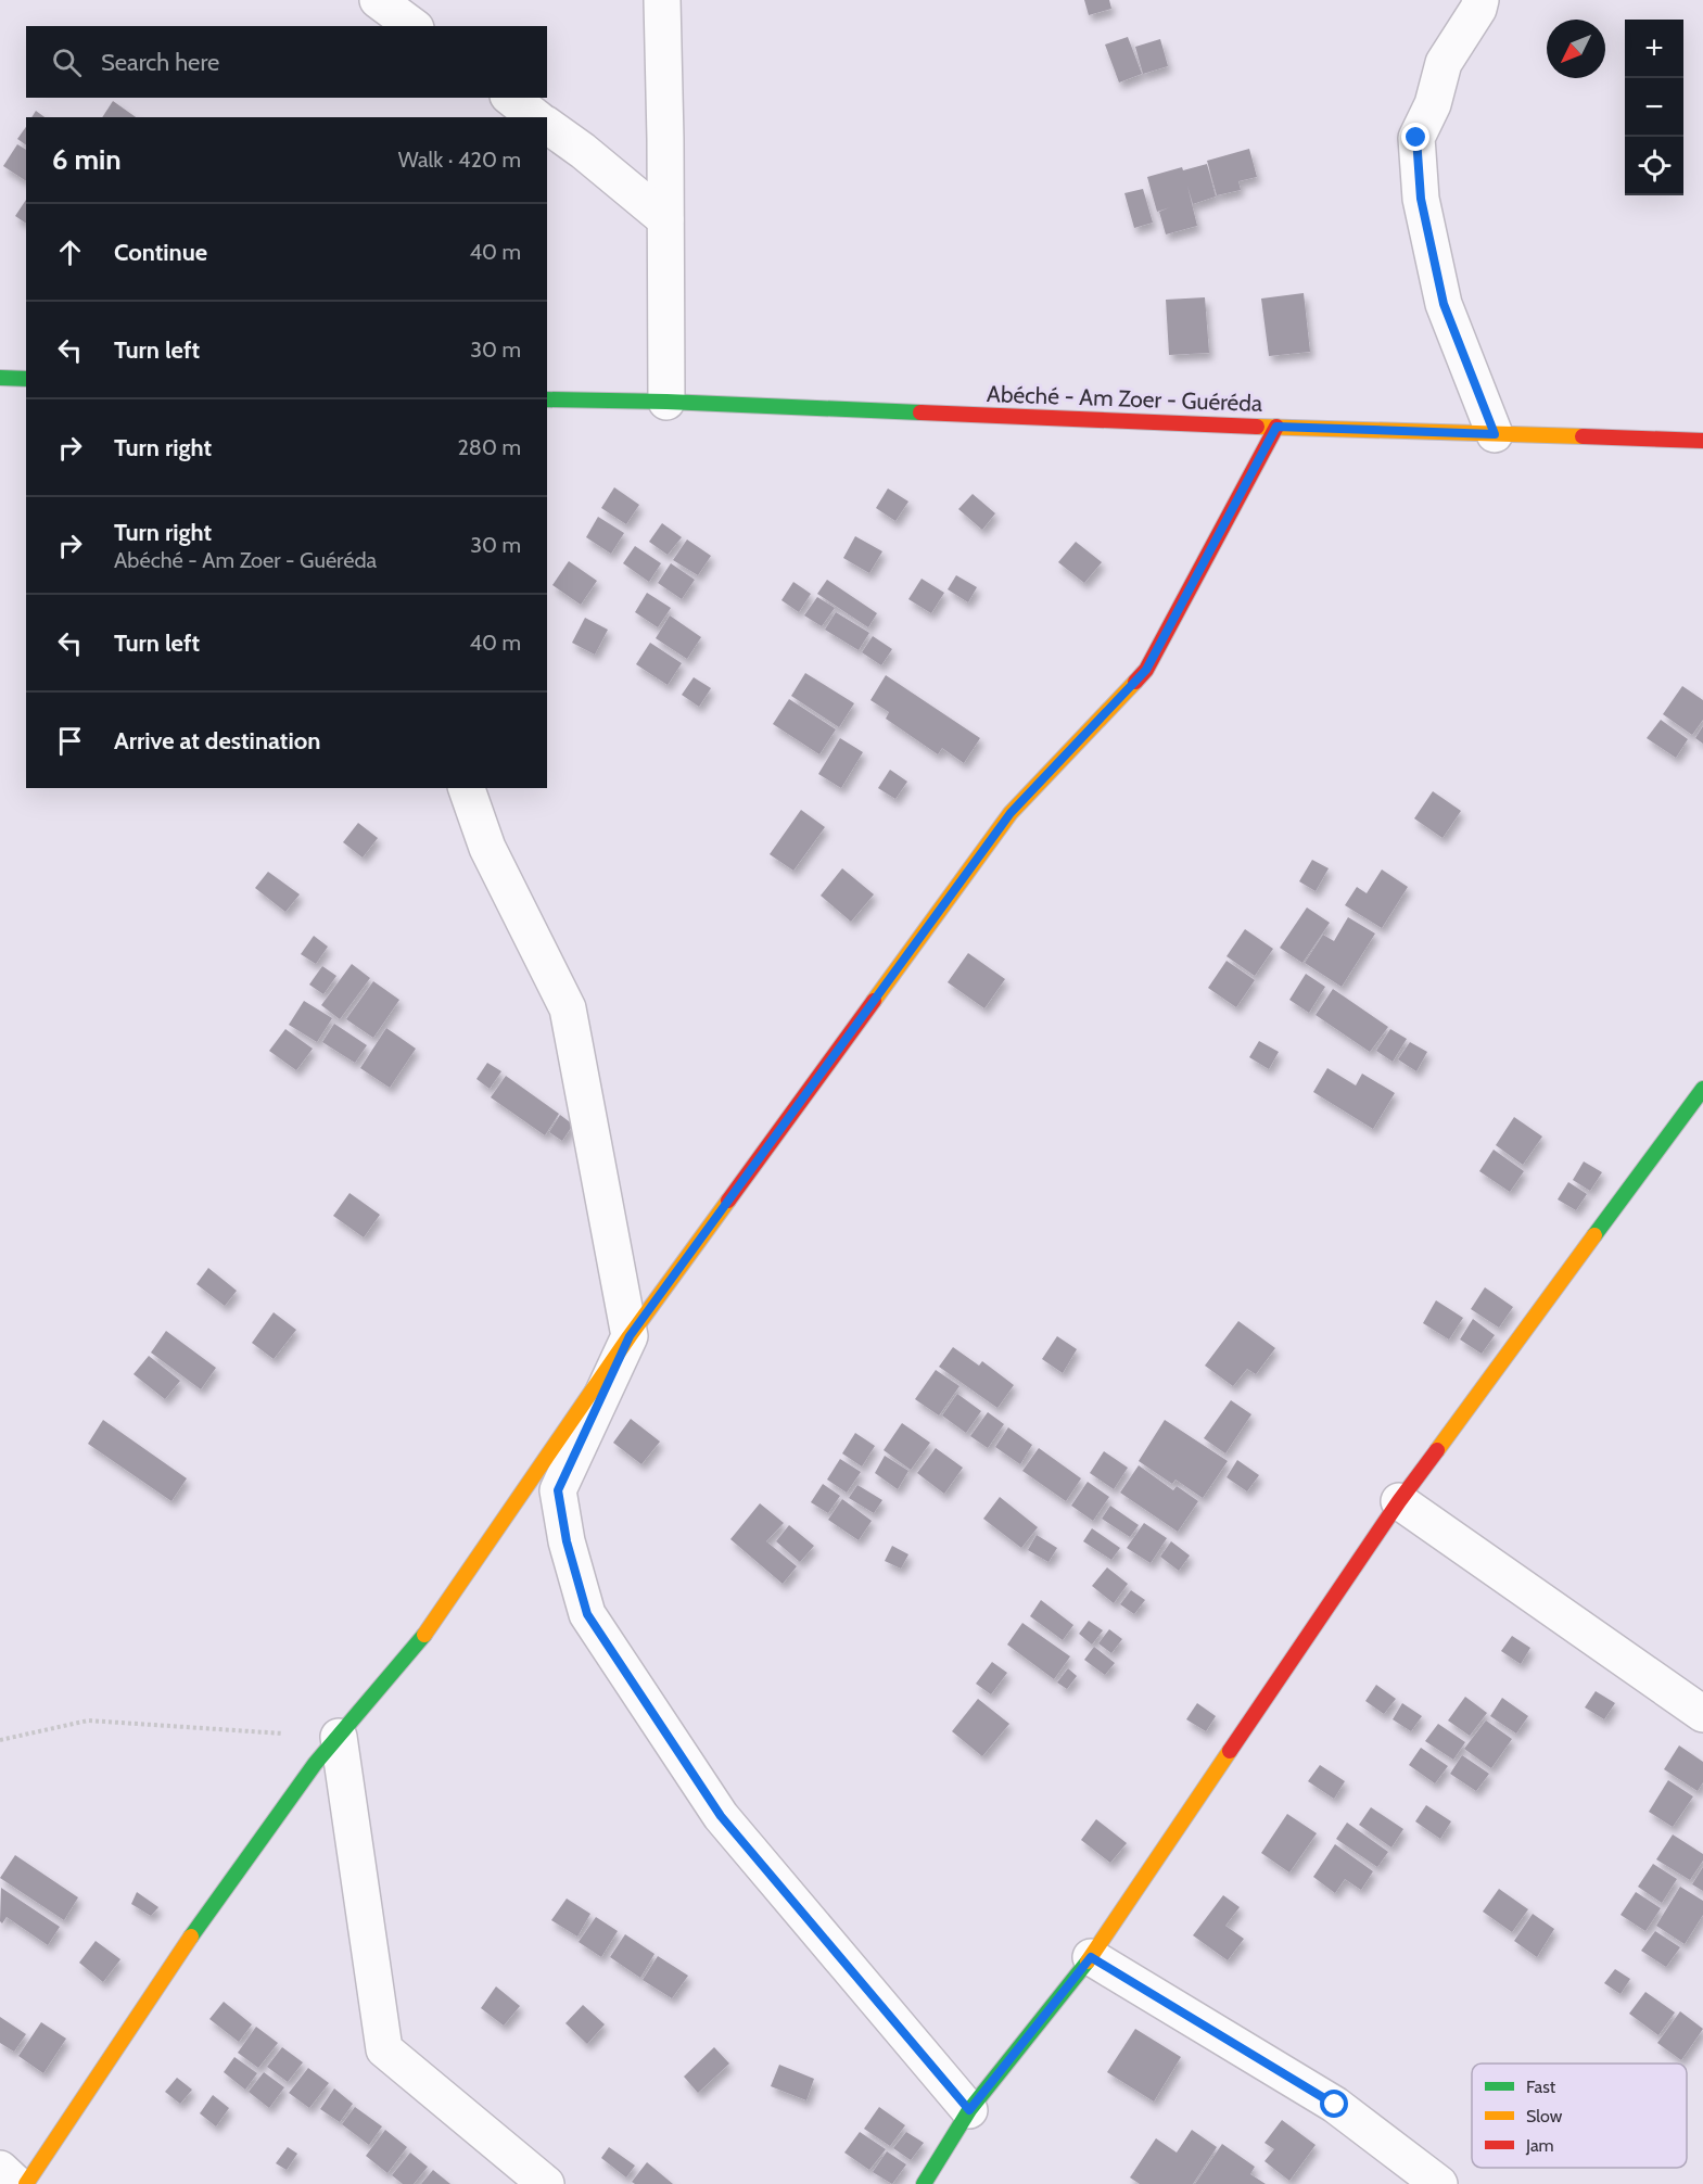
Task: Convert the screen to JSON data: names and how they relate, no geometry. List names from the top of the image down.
{
  "streets": {
    "street": ["Abéché - Am Zoer - Guéréda"]
  },
  "legend": ["Fast", "Slow", "Jam"],
  "north": "bottom left",
  "page": {
    "map_buttons": ["+", "−"],
    "search": "Search here",
    "heading": ["6 min", "Walk · 420 m"],
    "list": [
      ["Continue", "40 m"],
      ["Turn left", "30 m"],
      ["Turn right", "280 m"],
      ["Turn right", "Abéché - Am Zoer - Guéréda", "30 m"],
      ["Turn left", "40 m"],
      "Arrive at destination"
    ]
  }
}
